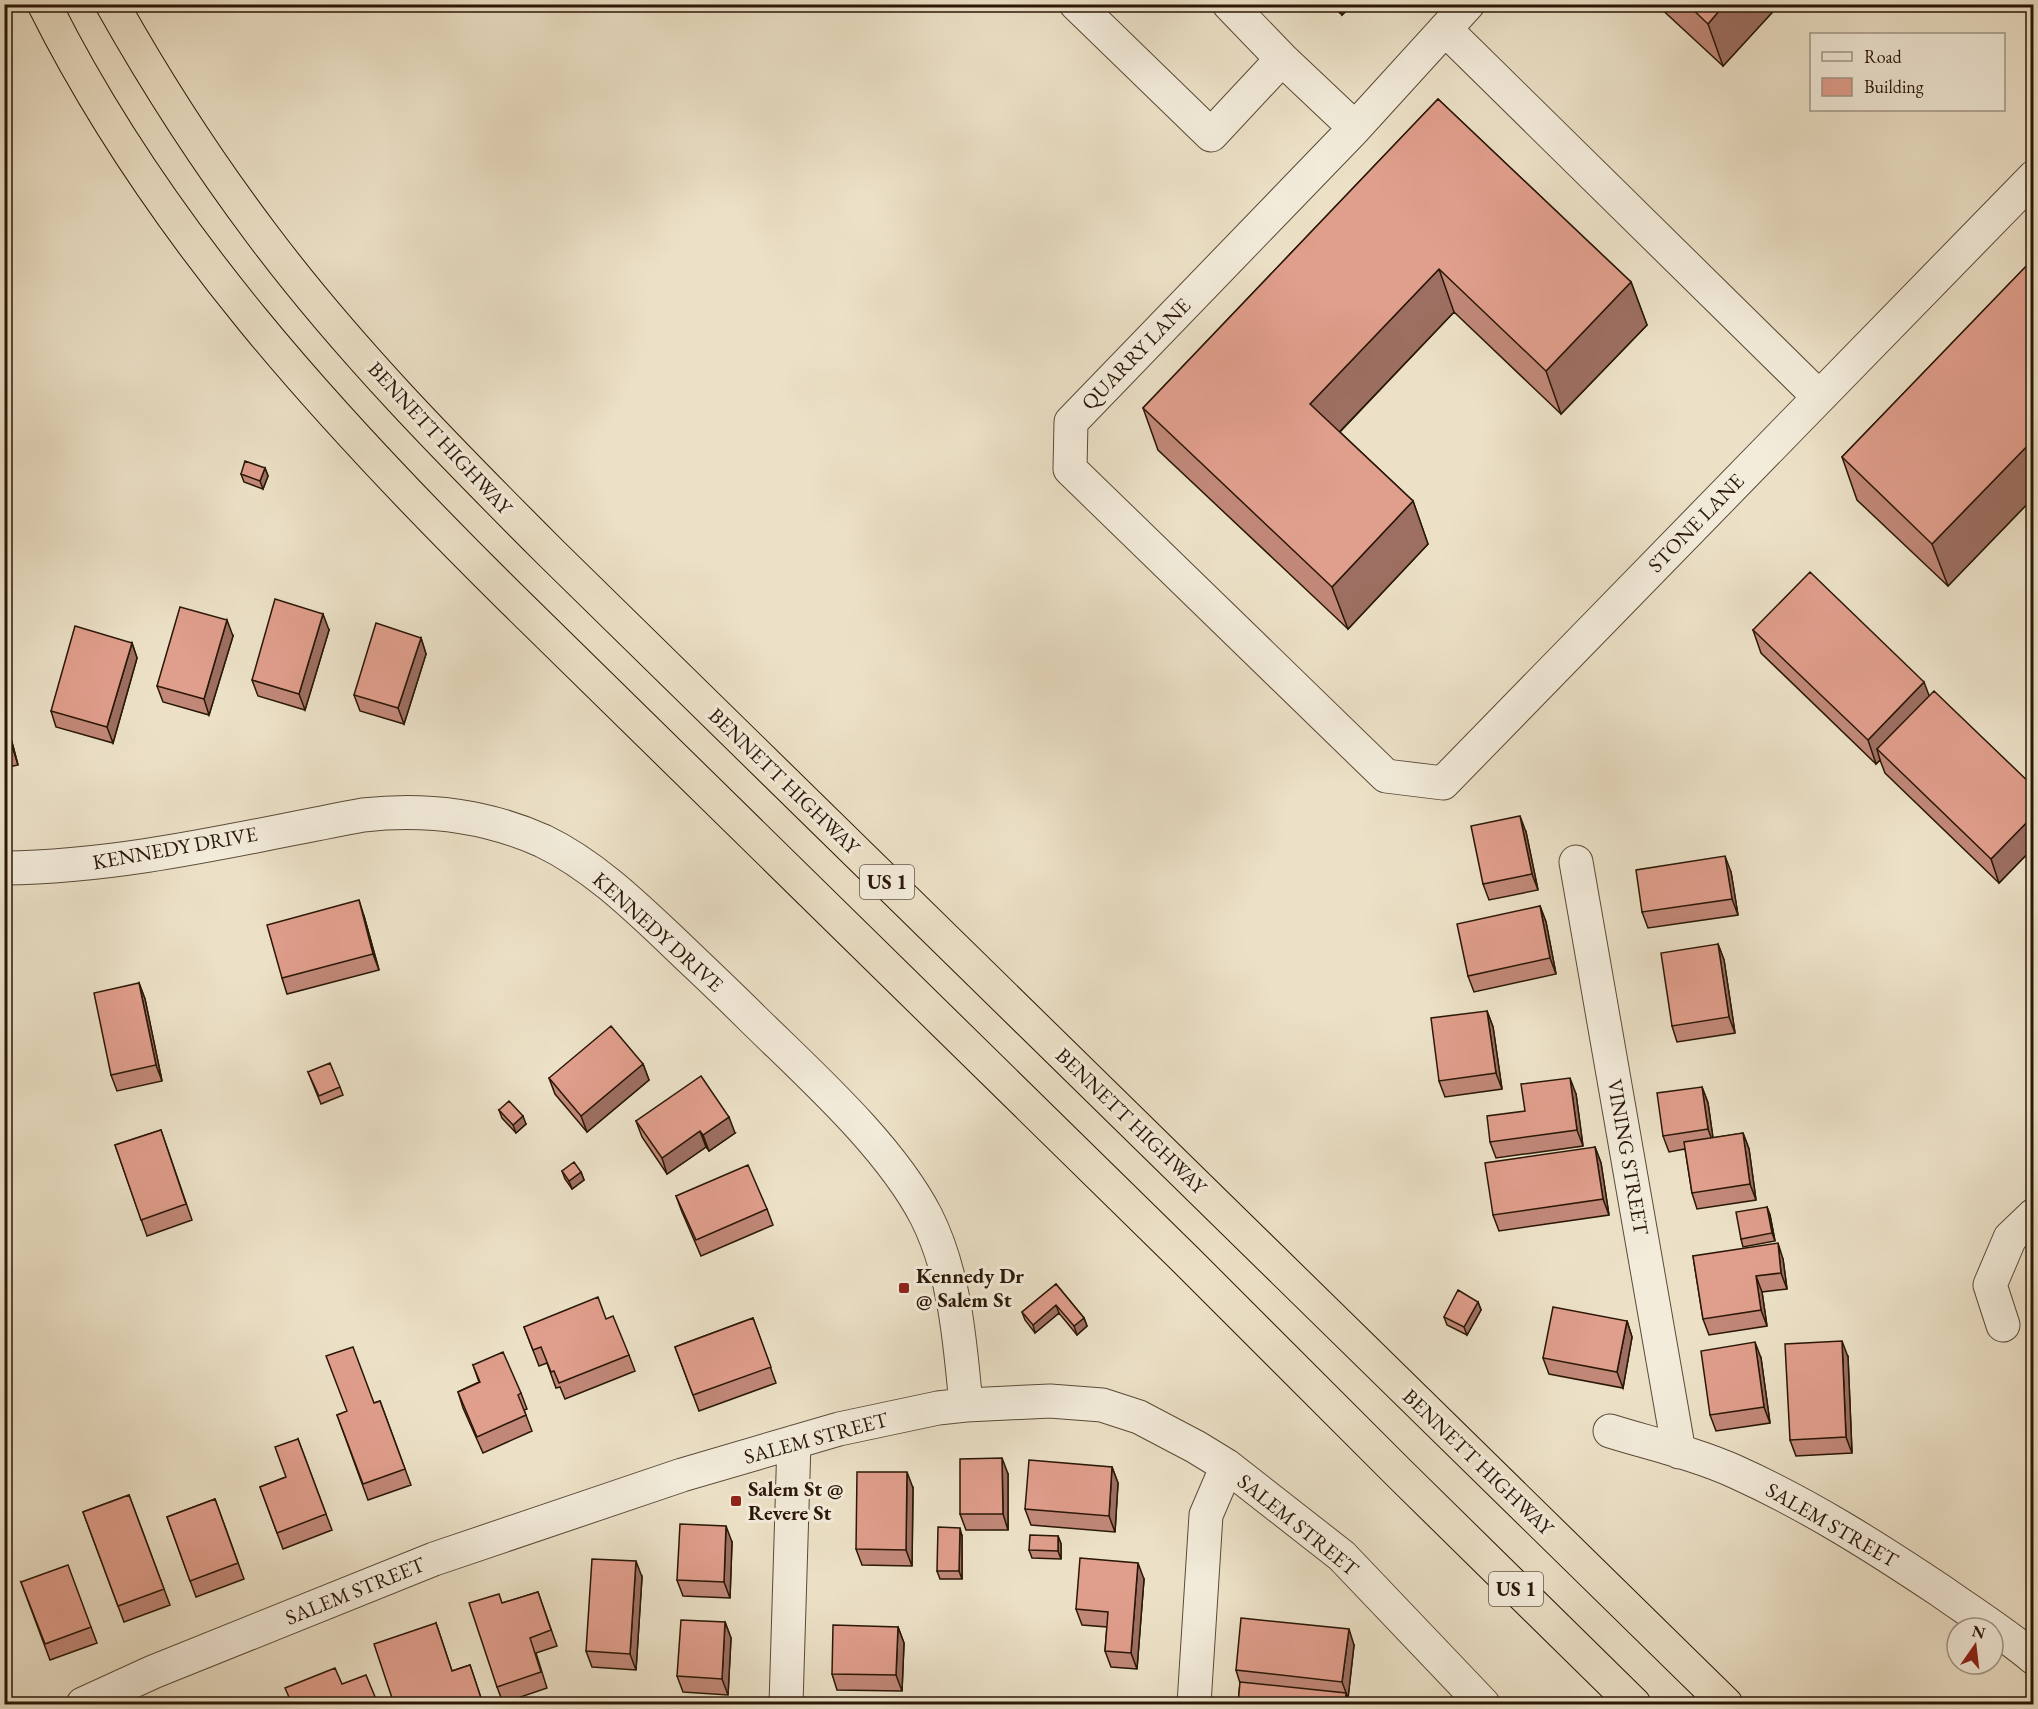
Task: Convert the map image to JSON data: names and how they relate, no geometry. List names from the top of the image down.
{
  "streets": {
    "highway": ["BENNETT HIGHWAY", "US 1"],
    "street": [
      "QUARRY LANE",
      "STONE LANE",
      "KENNEDY DRIVE",
      "VINING STREET",
      "SALEM STREET"
    ]
  },
  "crossings": [
    ["QUARRY LANE", "STONE LANE"],
    ["KENNEDY DRIVE", "SALEM STREET"],
    ["VINING STREET", "SALEM STREET"]
  ],
  "places": {
    "transit": ["Kennedy Dr @ Salem St", "Salem St @ Revere St"]
  },
  "legend": ["Road", "Building"],
  "north": "top"
}
